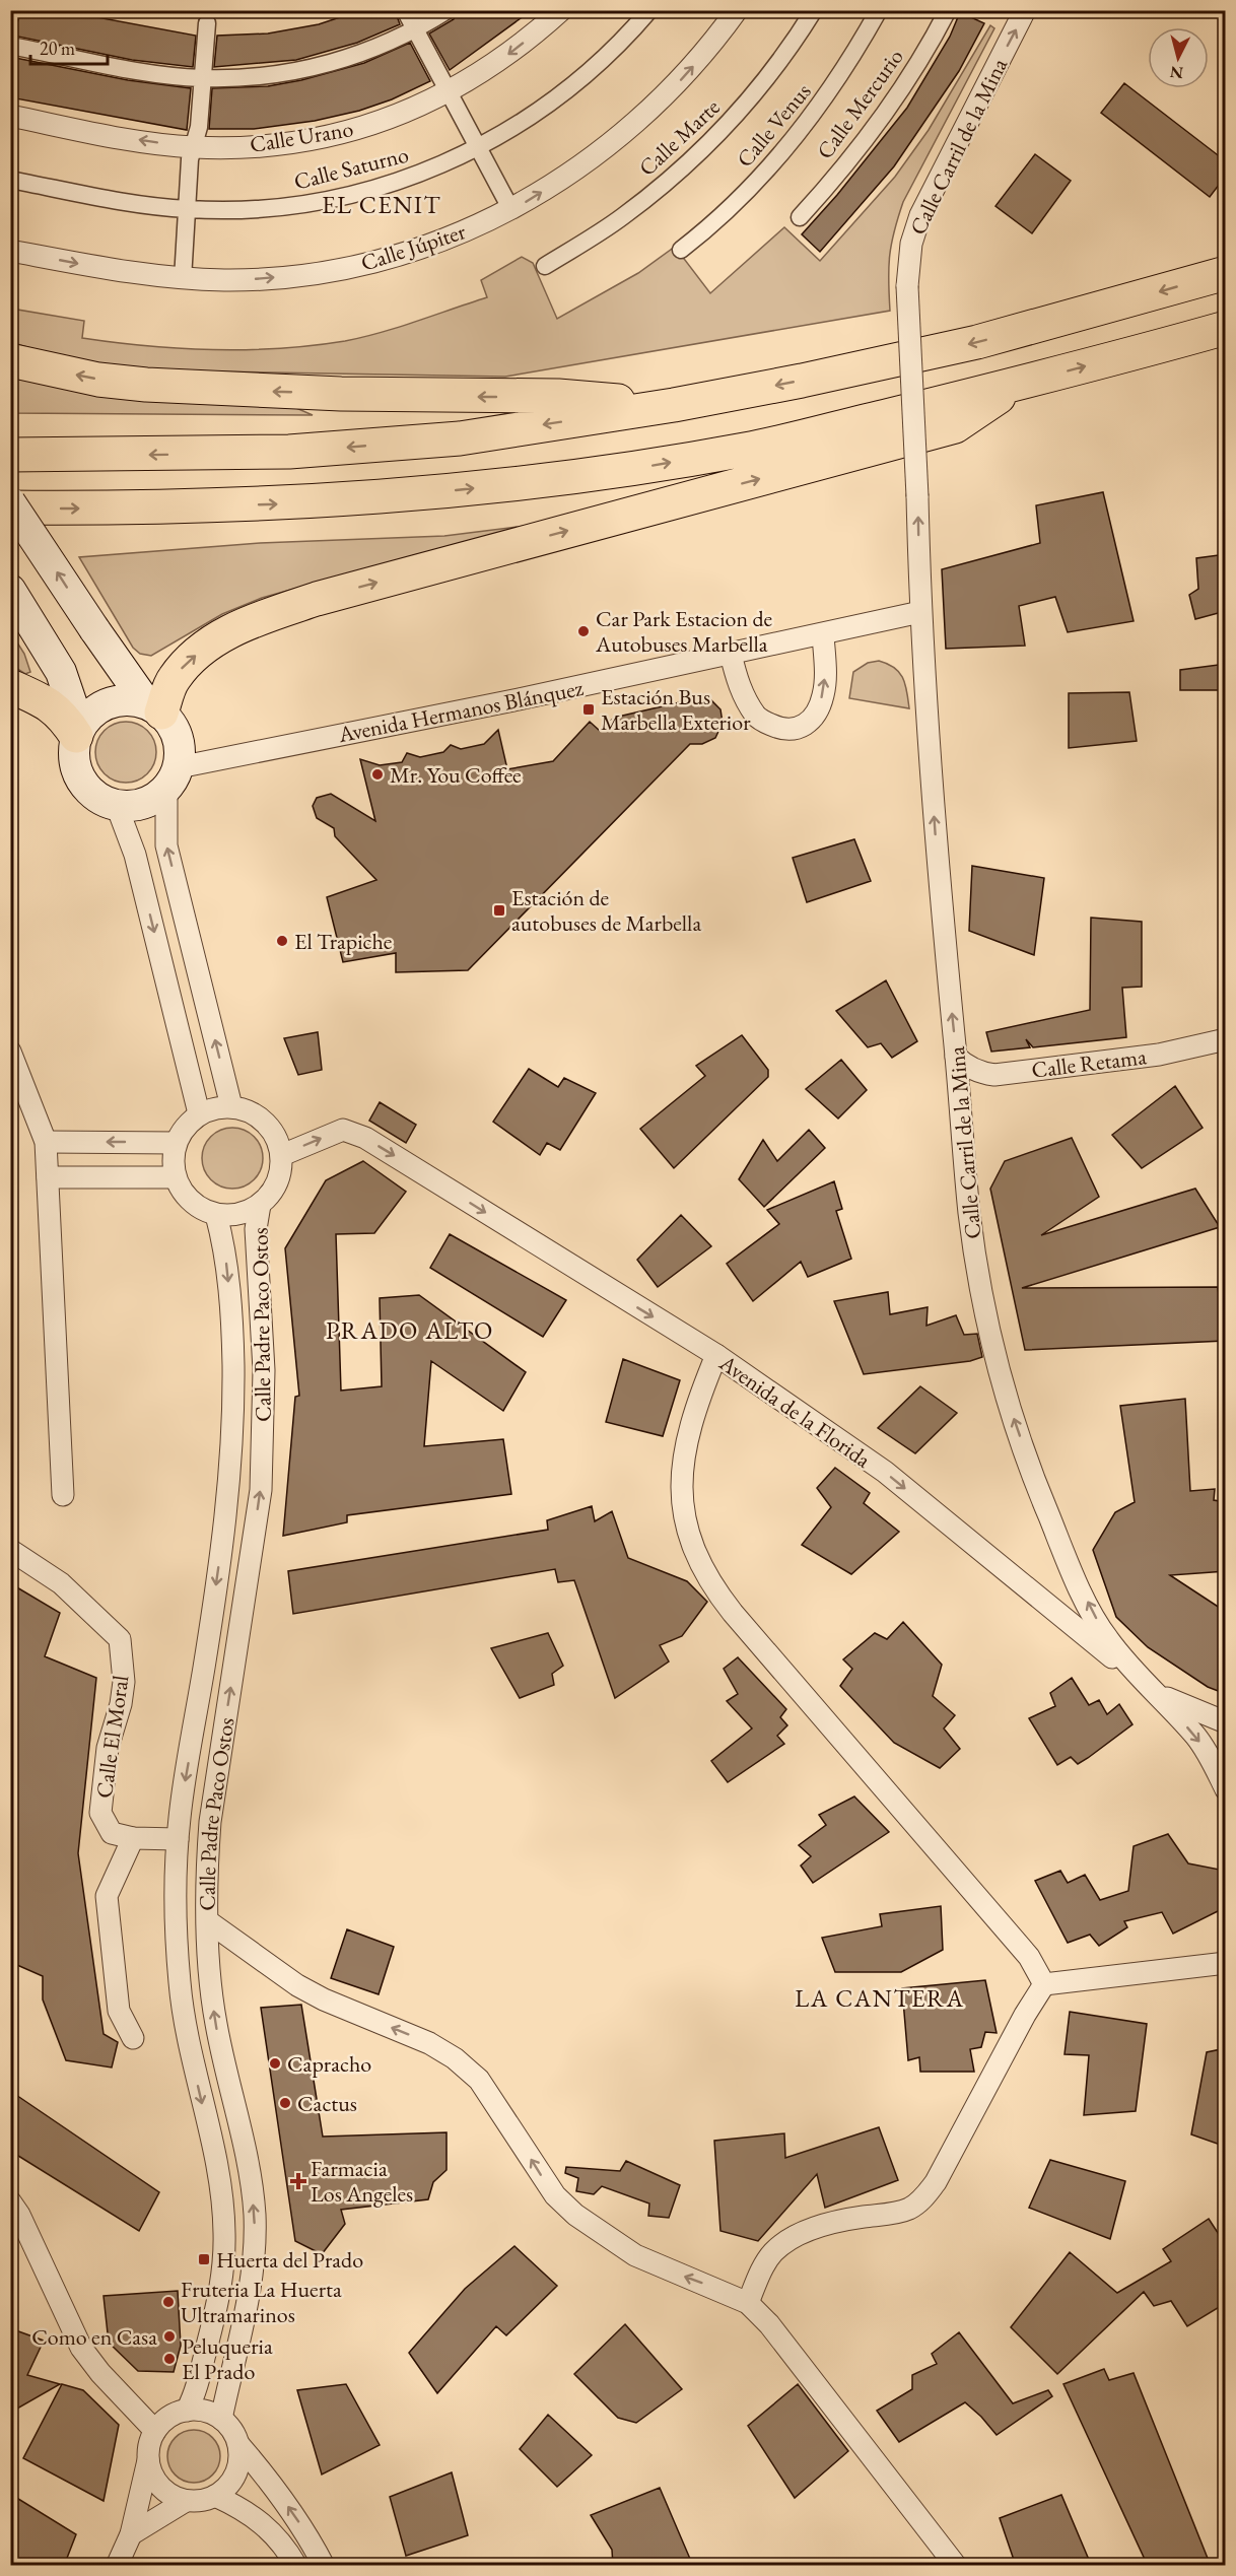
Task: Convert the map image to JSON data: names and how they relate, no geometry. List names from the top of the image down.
{
  "streets": {
    "street": [
      "Calle Mercurio",
      "Calle Venus",
      "Calle Urano",
      "Calle Marte",
      "Calle Carril de la Mina",
      "Calle Saturno",
      "Calle Júpiter",
      "Avenida Hermanos Blánquez",
      "Calle Retama",
      "Calle Padre Paco Ostos",
      "Avenida de la Florida",
      "Calle El Moral"
    ]
  },
  "crossings": [
    ["Calle Carril de la Mina", "Avenida Hermanos Blánquez"],
    ["Calle Carril de la Mina", "Calle Retama"],
    ["Calle Carril de la Mina", "Avenida de la Florida"],
    ["Calle Padre Paco Ostos", "Avenida de la Florida"],
    ["Calle Padre Paco Ostos", "Calle El Moral"]
  ],
  "one_way": ["Calle Carril de la Mina", "Calle Júpiter", "Avenida de la Florida"],
  "districts": ["EL CENIT", "PRADO ALTO", "LA CANTERA"],
  "places": {
    "other": [
      "Car Park Estacion de Autobuses Marbella",
      "Mr. You Coffee",
      "El Trapiche",
      "Capracho",
      "Cactus",
      "Fruteria La Huerta Ultramarinos",
      "Como en Casa",
      "Peluqueria El Prado"
    ],
    "transit": ["Estación Bus Marbella Exterior", "Estación de autobuses de Marbella", "Huerta del Prado"],
    "health": ["Farmacia Los Angeles"]
  },
  "scale_bar": "20 m",
  "north": "bottom"
}
